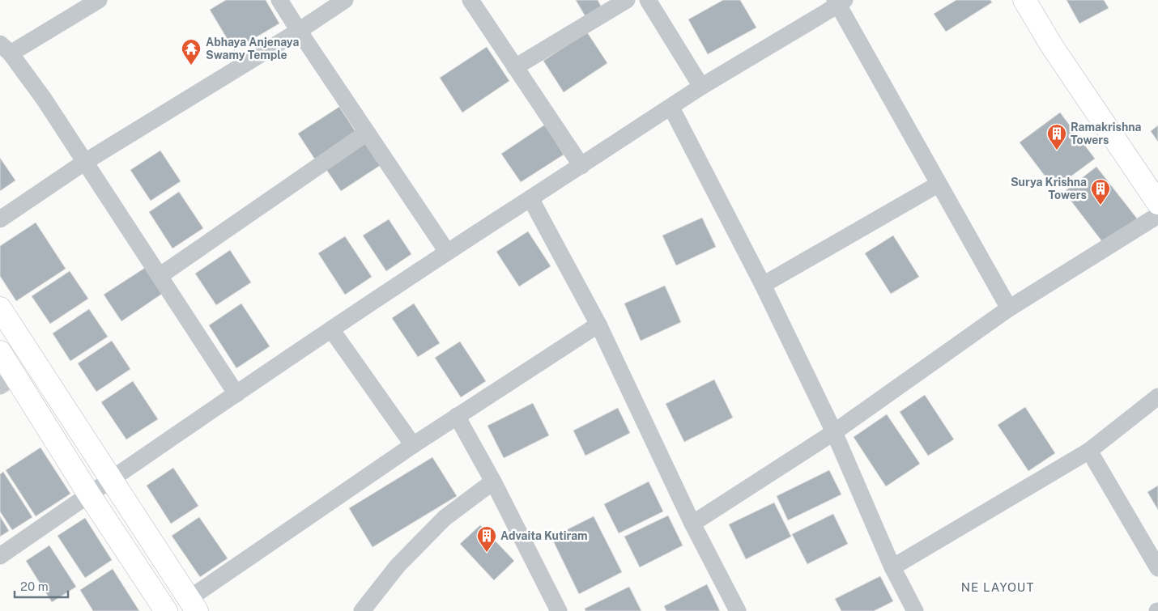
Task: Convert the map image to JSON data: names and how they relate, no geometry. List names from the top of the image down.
{
  "districts": ["NE LAYOUT"],
  "places": {
    "temple": ["Abhaya Anjenaya Swamy Temple"],
    "building": ["Ramakrishna Towers", "Surya Krishna Towers", "Advaita Kutiram"]
  },
  "scale_bar": "20 m"
}
